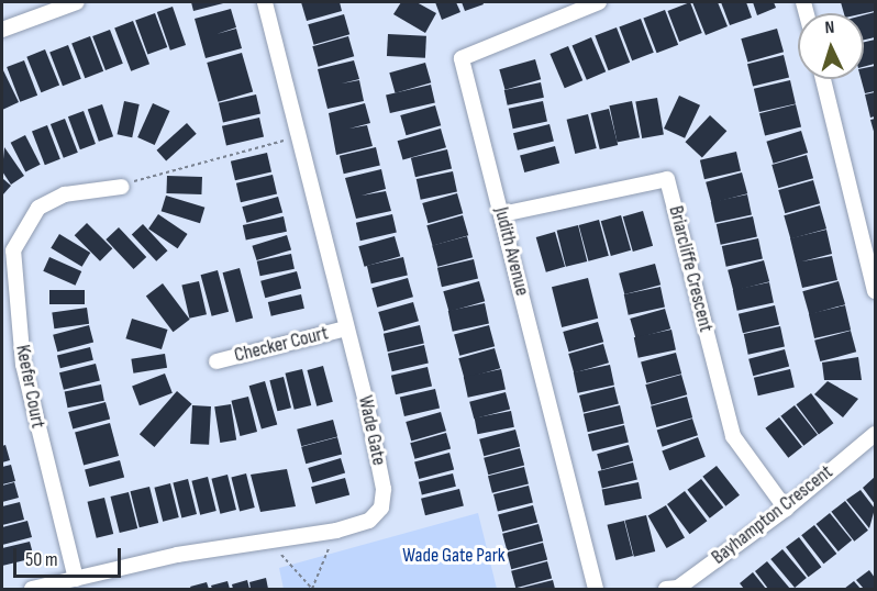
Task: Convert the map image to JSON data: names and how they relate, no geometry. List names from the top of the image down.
{
  "streets": {
    "street": [
      "Judith Avenue",
      "Briarcliffe Crescent",
      "Checker Court",
      "Keefer Court",
      "Wade Gate",
      "Bayhampton Crescent"
    ]
  },
  "crossings": [
    ["Judith Avenue", "Briarcliffe Crescent"],
    ["Briarcliffe Crescent", "Bayhampton Crescent"],
    ["Checker Court", "Wade Gate"],
    ["Keefer Court", "Wade Gate"]
  ],
  "parks": ["Wade Gate Park"],
  "scale_bar": "50 m",
  "north": "top"
}
